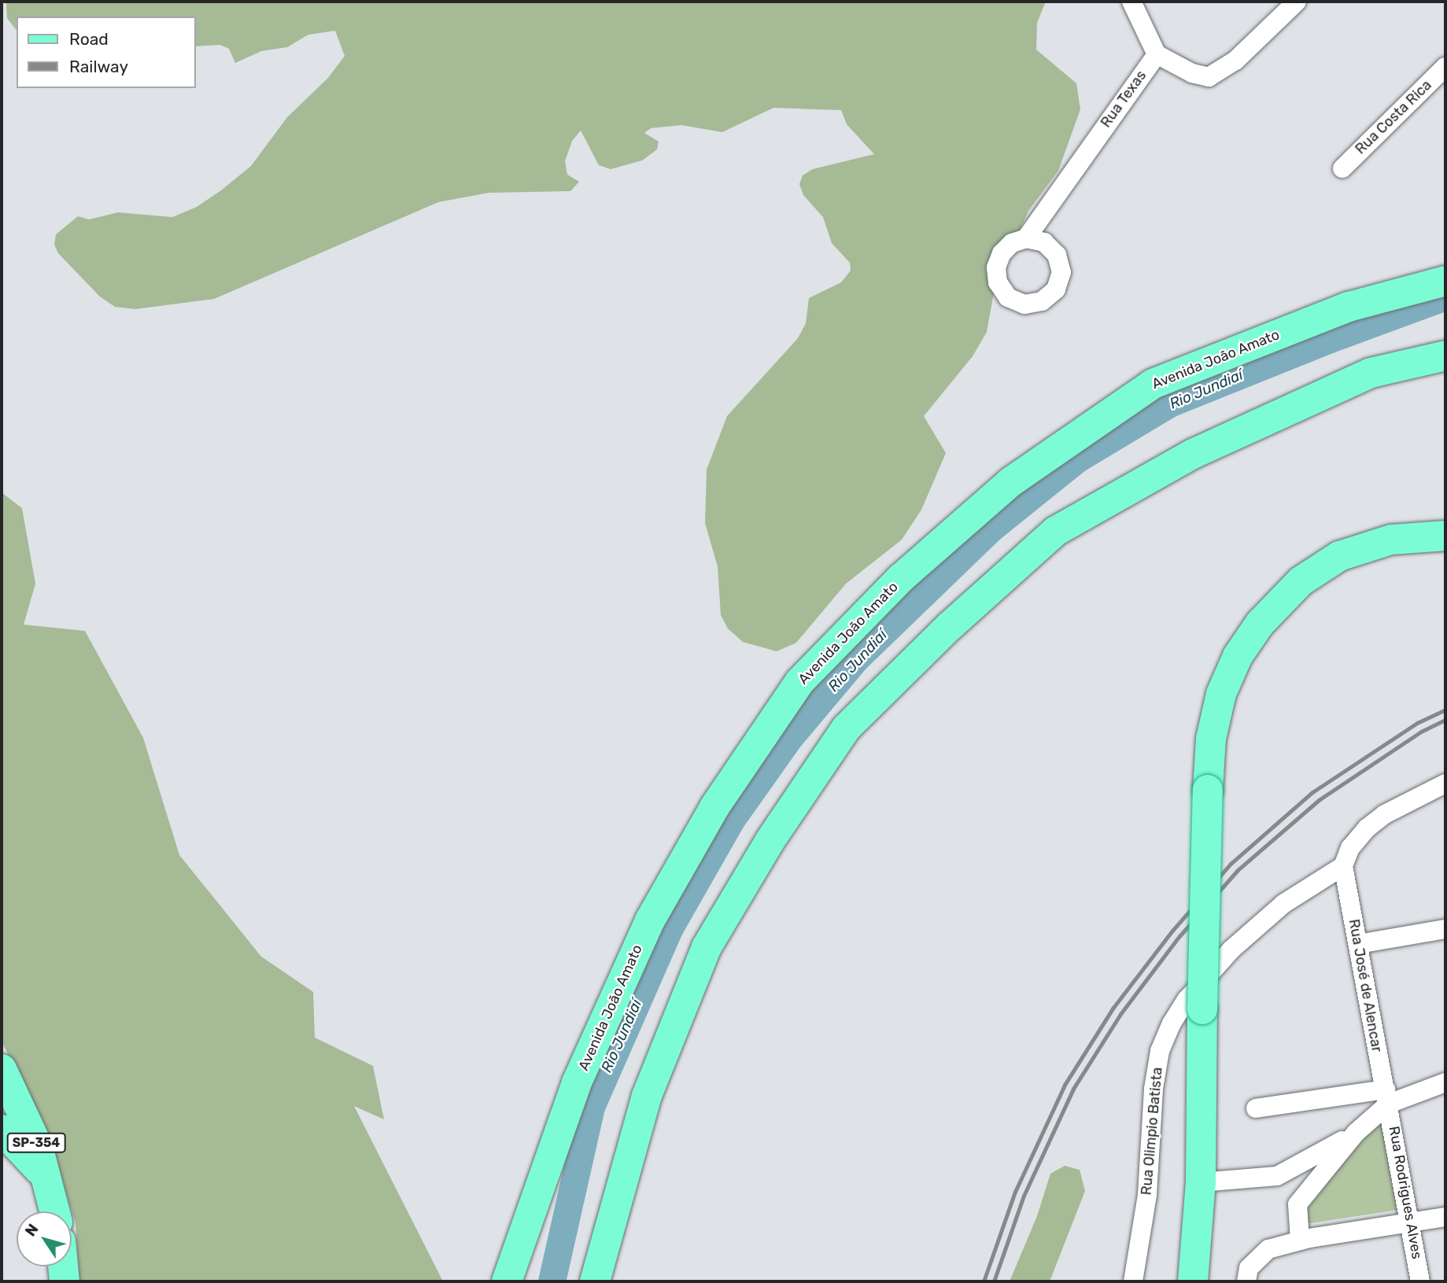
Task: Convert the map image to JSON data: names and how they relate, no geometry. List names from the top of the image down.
{
  "streets": {
    "main road": ["Avenida João Amato", "SP-354"],
    "street": [
      "Rua Texas",
      "Rua Costa Rica",
      "Rua José de Alencar",
      "Rua Olimpio Batista",
      "Rua Rodrigues Alves"
    ]
  },
  "crossings": [
    ["Rua José de Alencar", "Rua Olimpio Batista"],
    ["Rua José de Alencar", "Rua Rodrigues Alves"]
  ],
  "water": ["Rio Jundiaí"],
  "legend": ["Road", "Railway"],
  "north": "top left"
}
